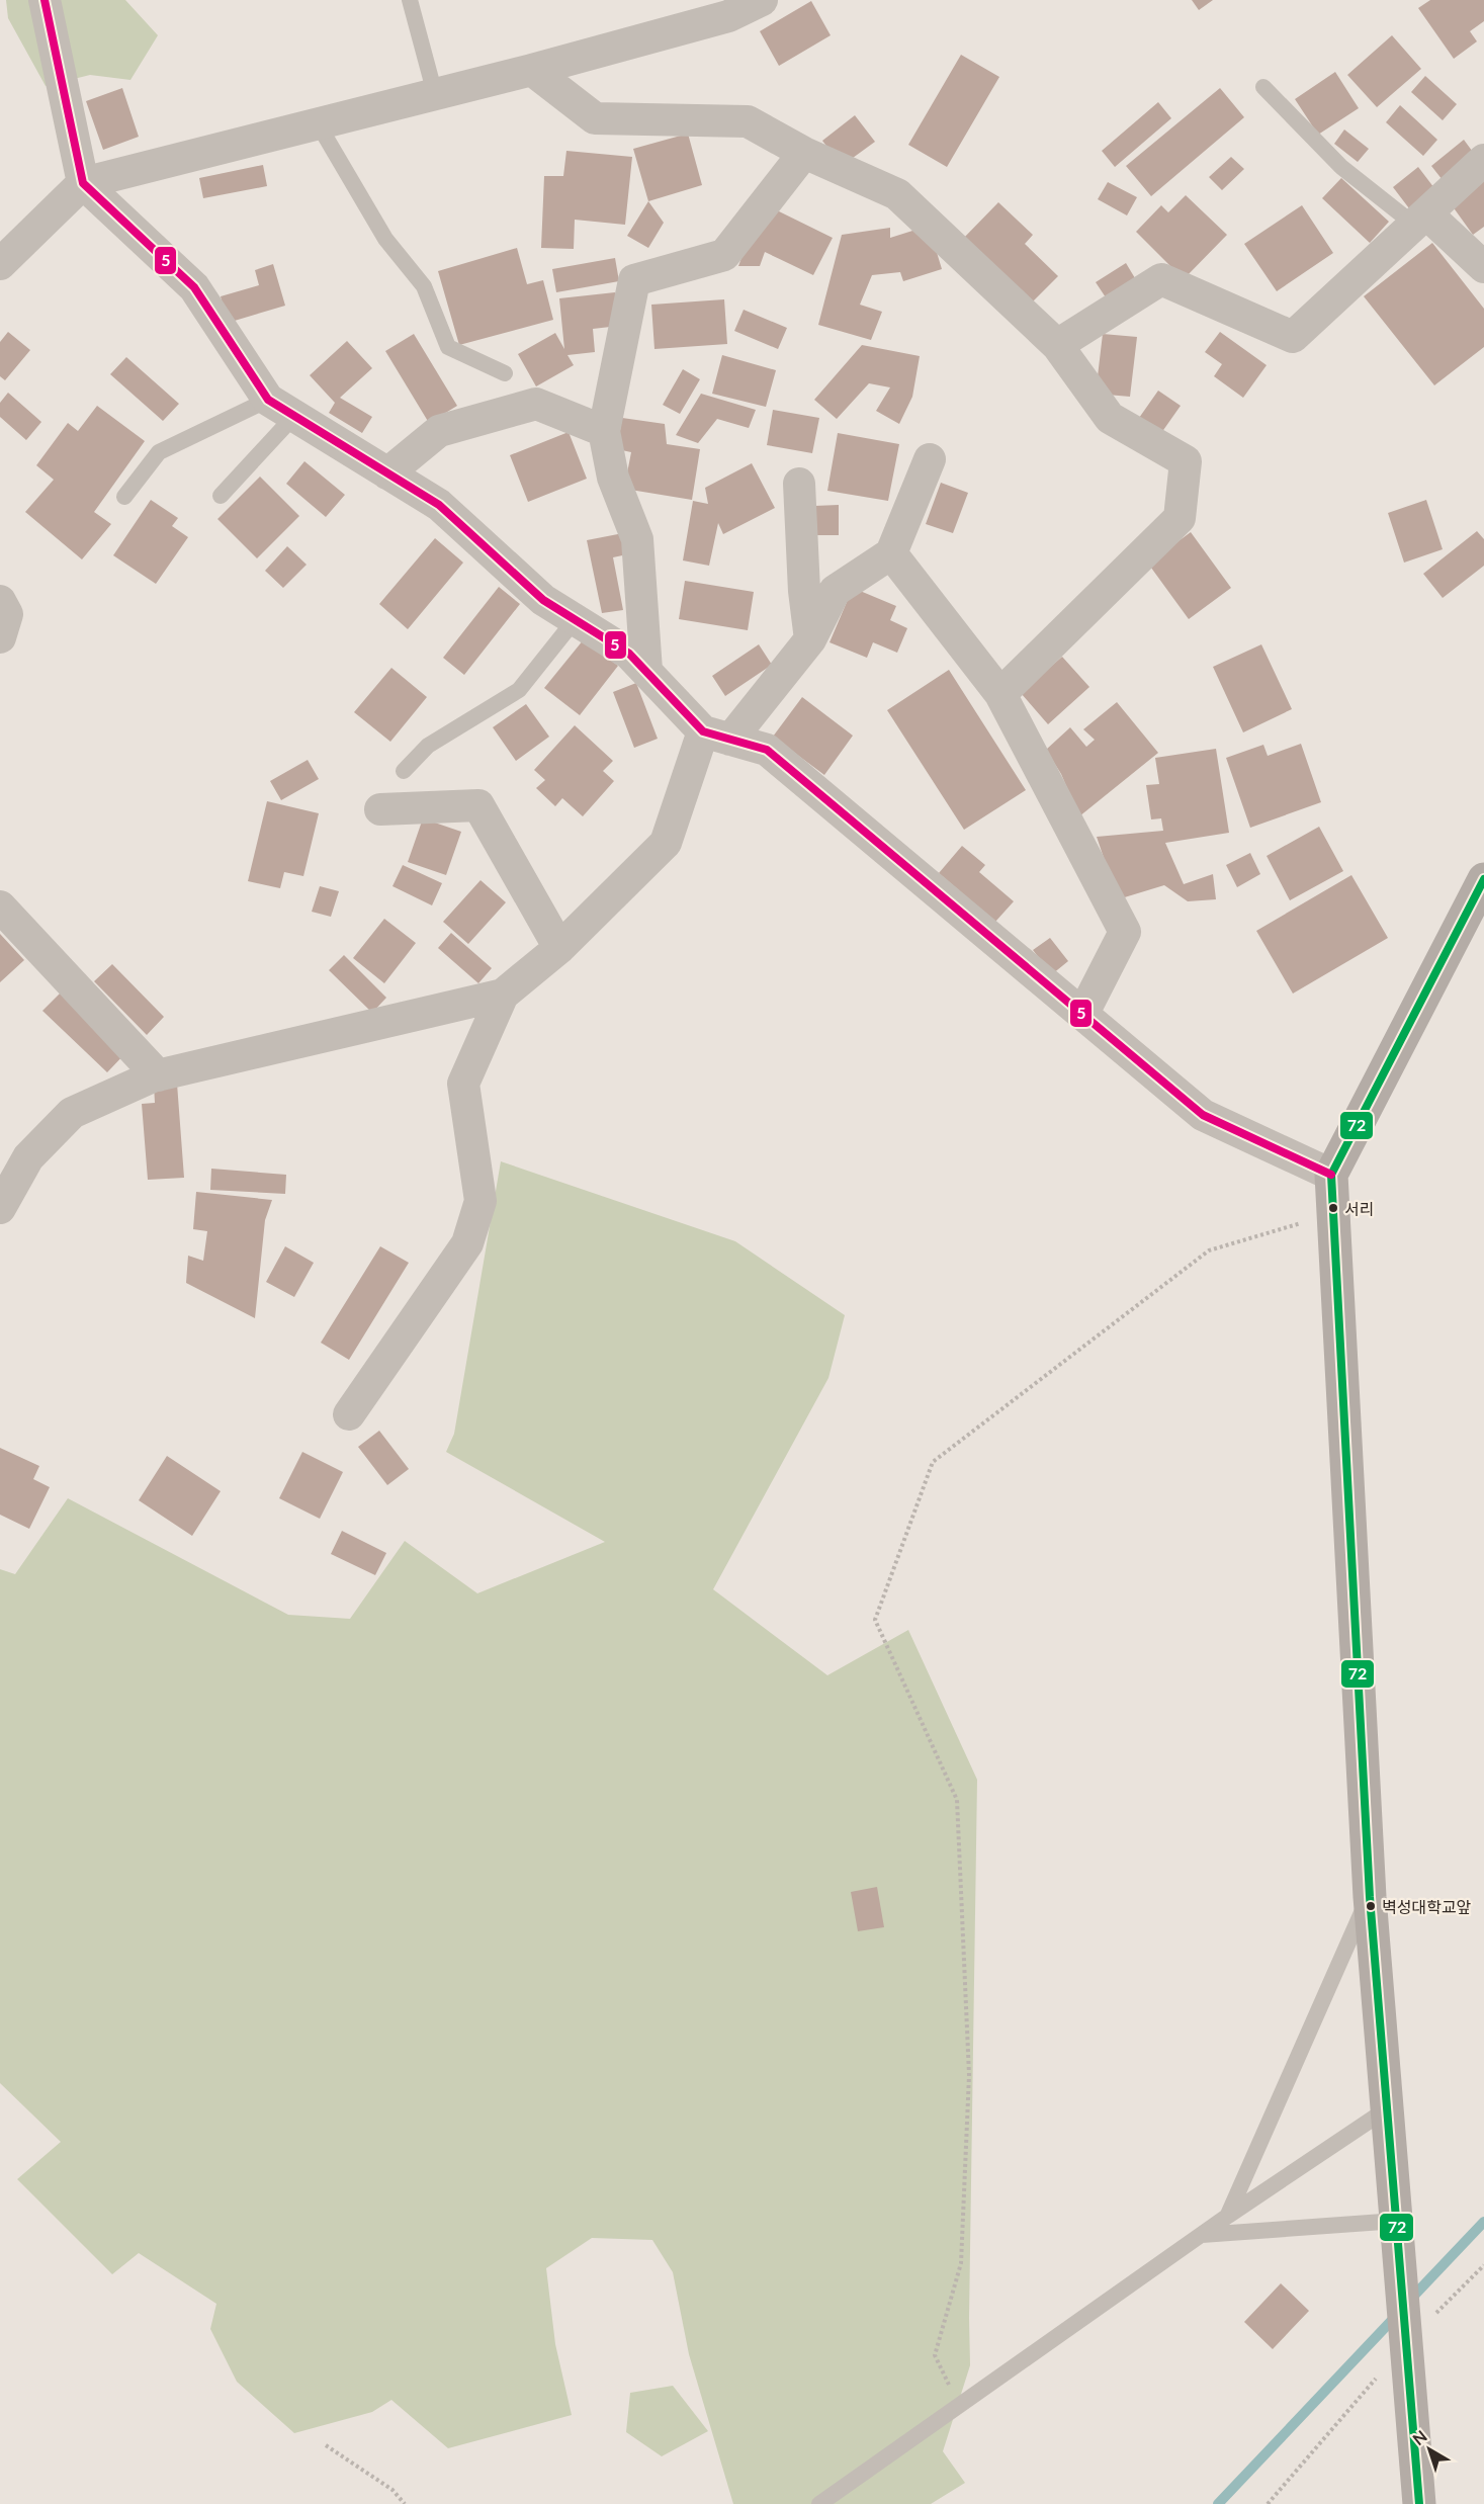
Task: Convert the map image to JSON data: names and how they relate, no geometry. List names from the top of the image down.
{
  "places": ["서리", "벽성대학교앞"],
  "lines": ["transit line 5", "transit line 72"],
  "north": "top left"
}
